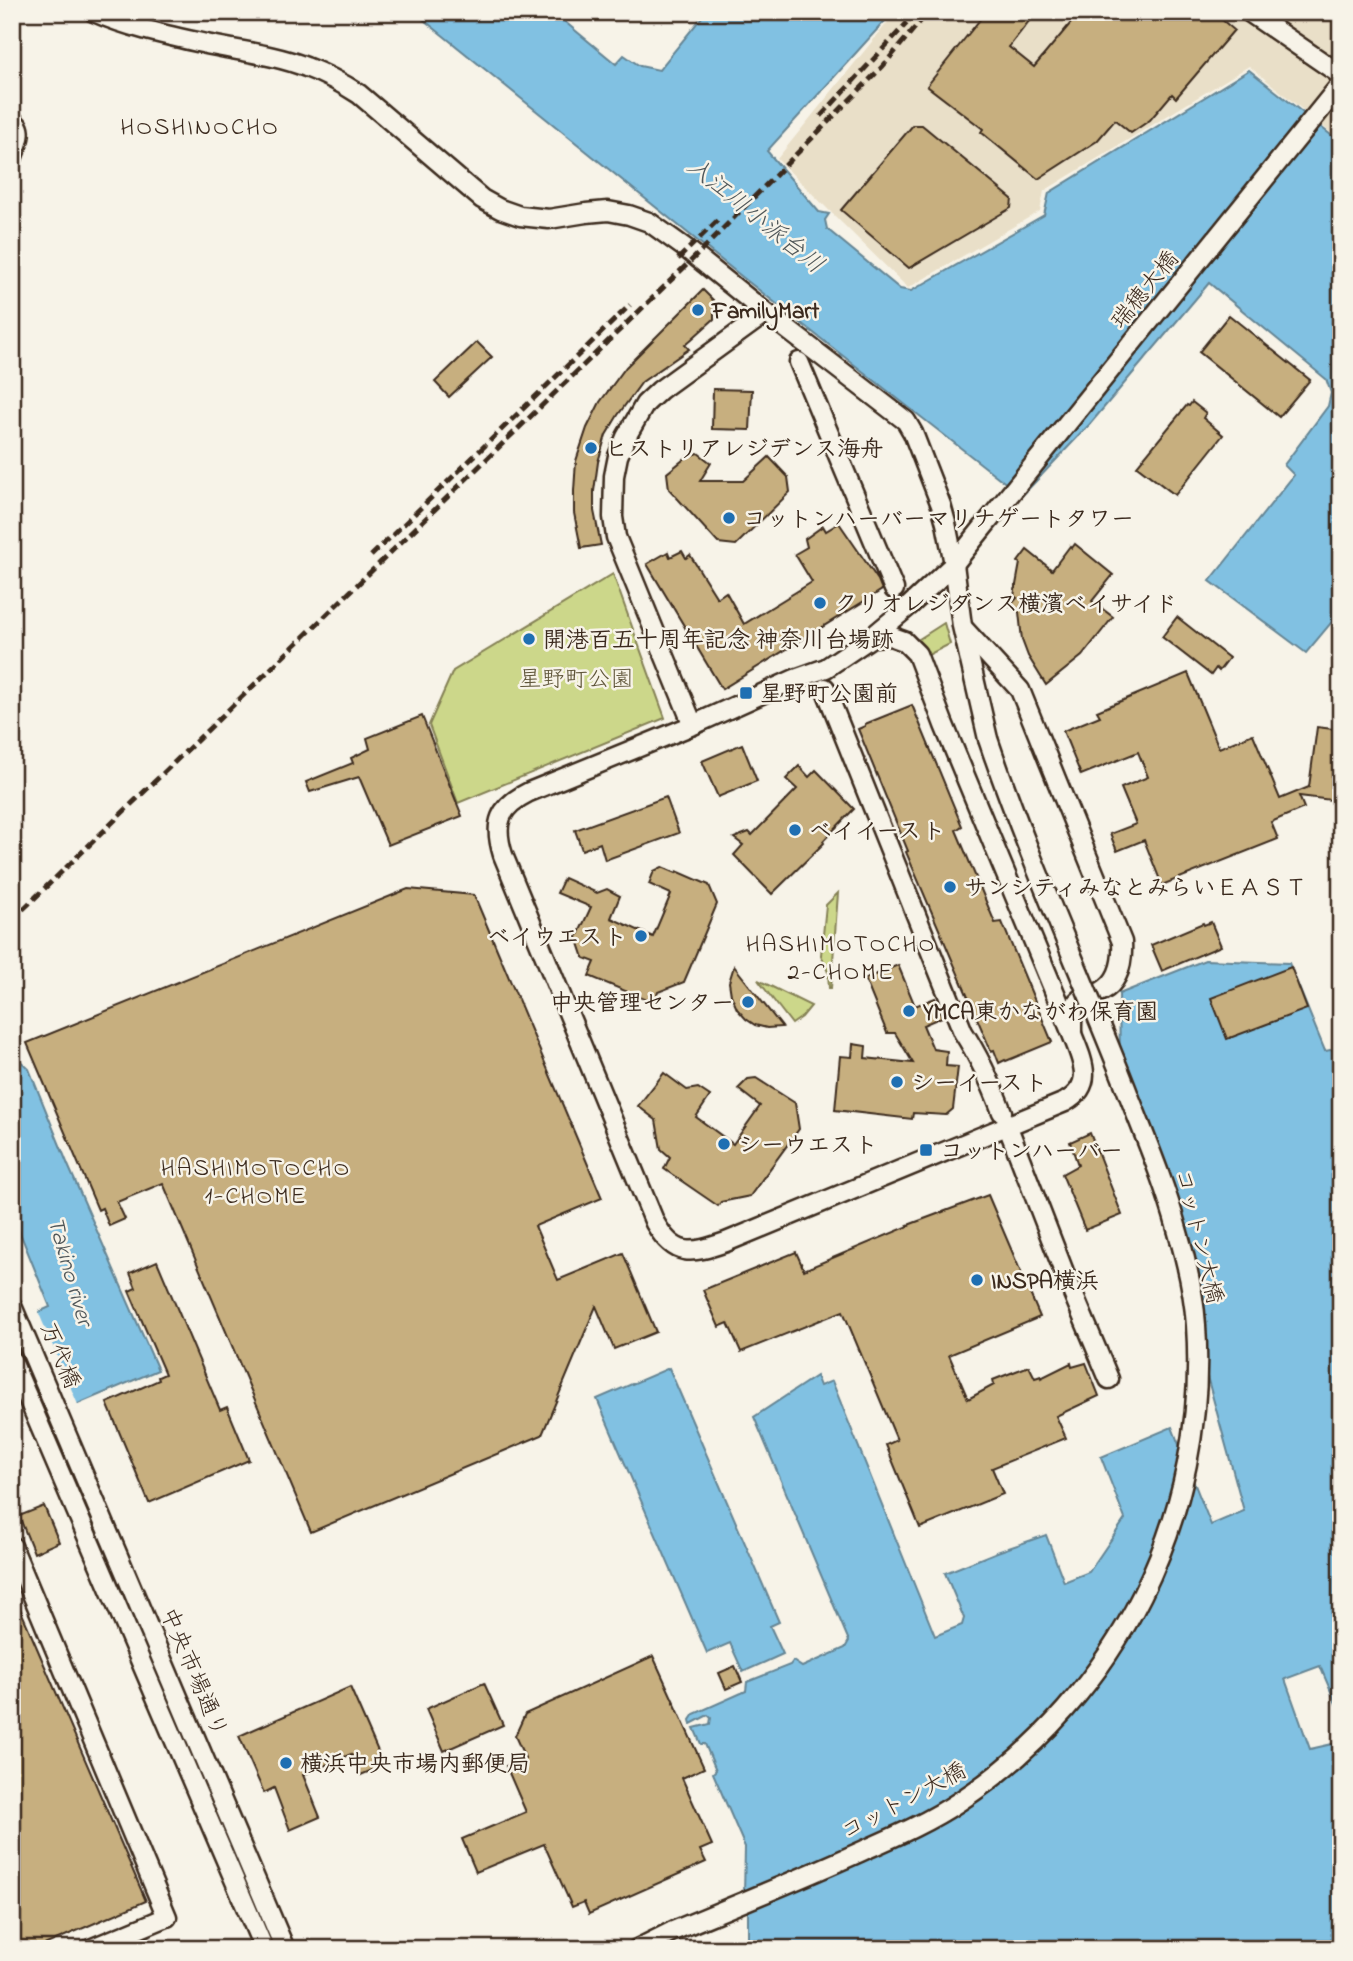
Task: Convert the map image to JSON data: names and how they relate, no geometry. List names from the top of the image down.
{
  "streets": {
    "street": [
      "瑞穂大橋",
      "コットン大橋",
      "万代橋",
      "中央市場通り"
    ]
  },
  "crossings": [
    ["瑞穂大橋", "コットン大橋"],
    ["万代橋", "中央市場通り"]
  ],
  "districts": ["HOSHINOCHO", "HASHIMOTOCHO 2-CHOME", "HASHIMOTOCHO 1-CHOME"],
  "water": ["入江川小派台川", "Takino river"],
  "parks": ["星野町公園"],
  "places": {
    "other": [
      "FamilyMart",
      "ヒストリアレジデンス海舟",
      "コットンハーバーマリナゲートタワー",
      "クリオレジダンス横濱ベイサイド",
      "開港百五十周年記念 神奈川台場跡",
      "ベイイースト",
      "サンシティみなとみらいＥＡＳＴ",
      "ベイウエスト",
      "中央管理センター",
      "YMCA東かながわ保育園",
      "シーイースト",
      "シーウエスト",
      "INSPA横浜",
      "横浜中央市場内郵便局"
    ],
    "transit": ["星野町公園前", "コットンハーバー"]
  }
}
